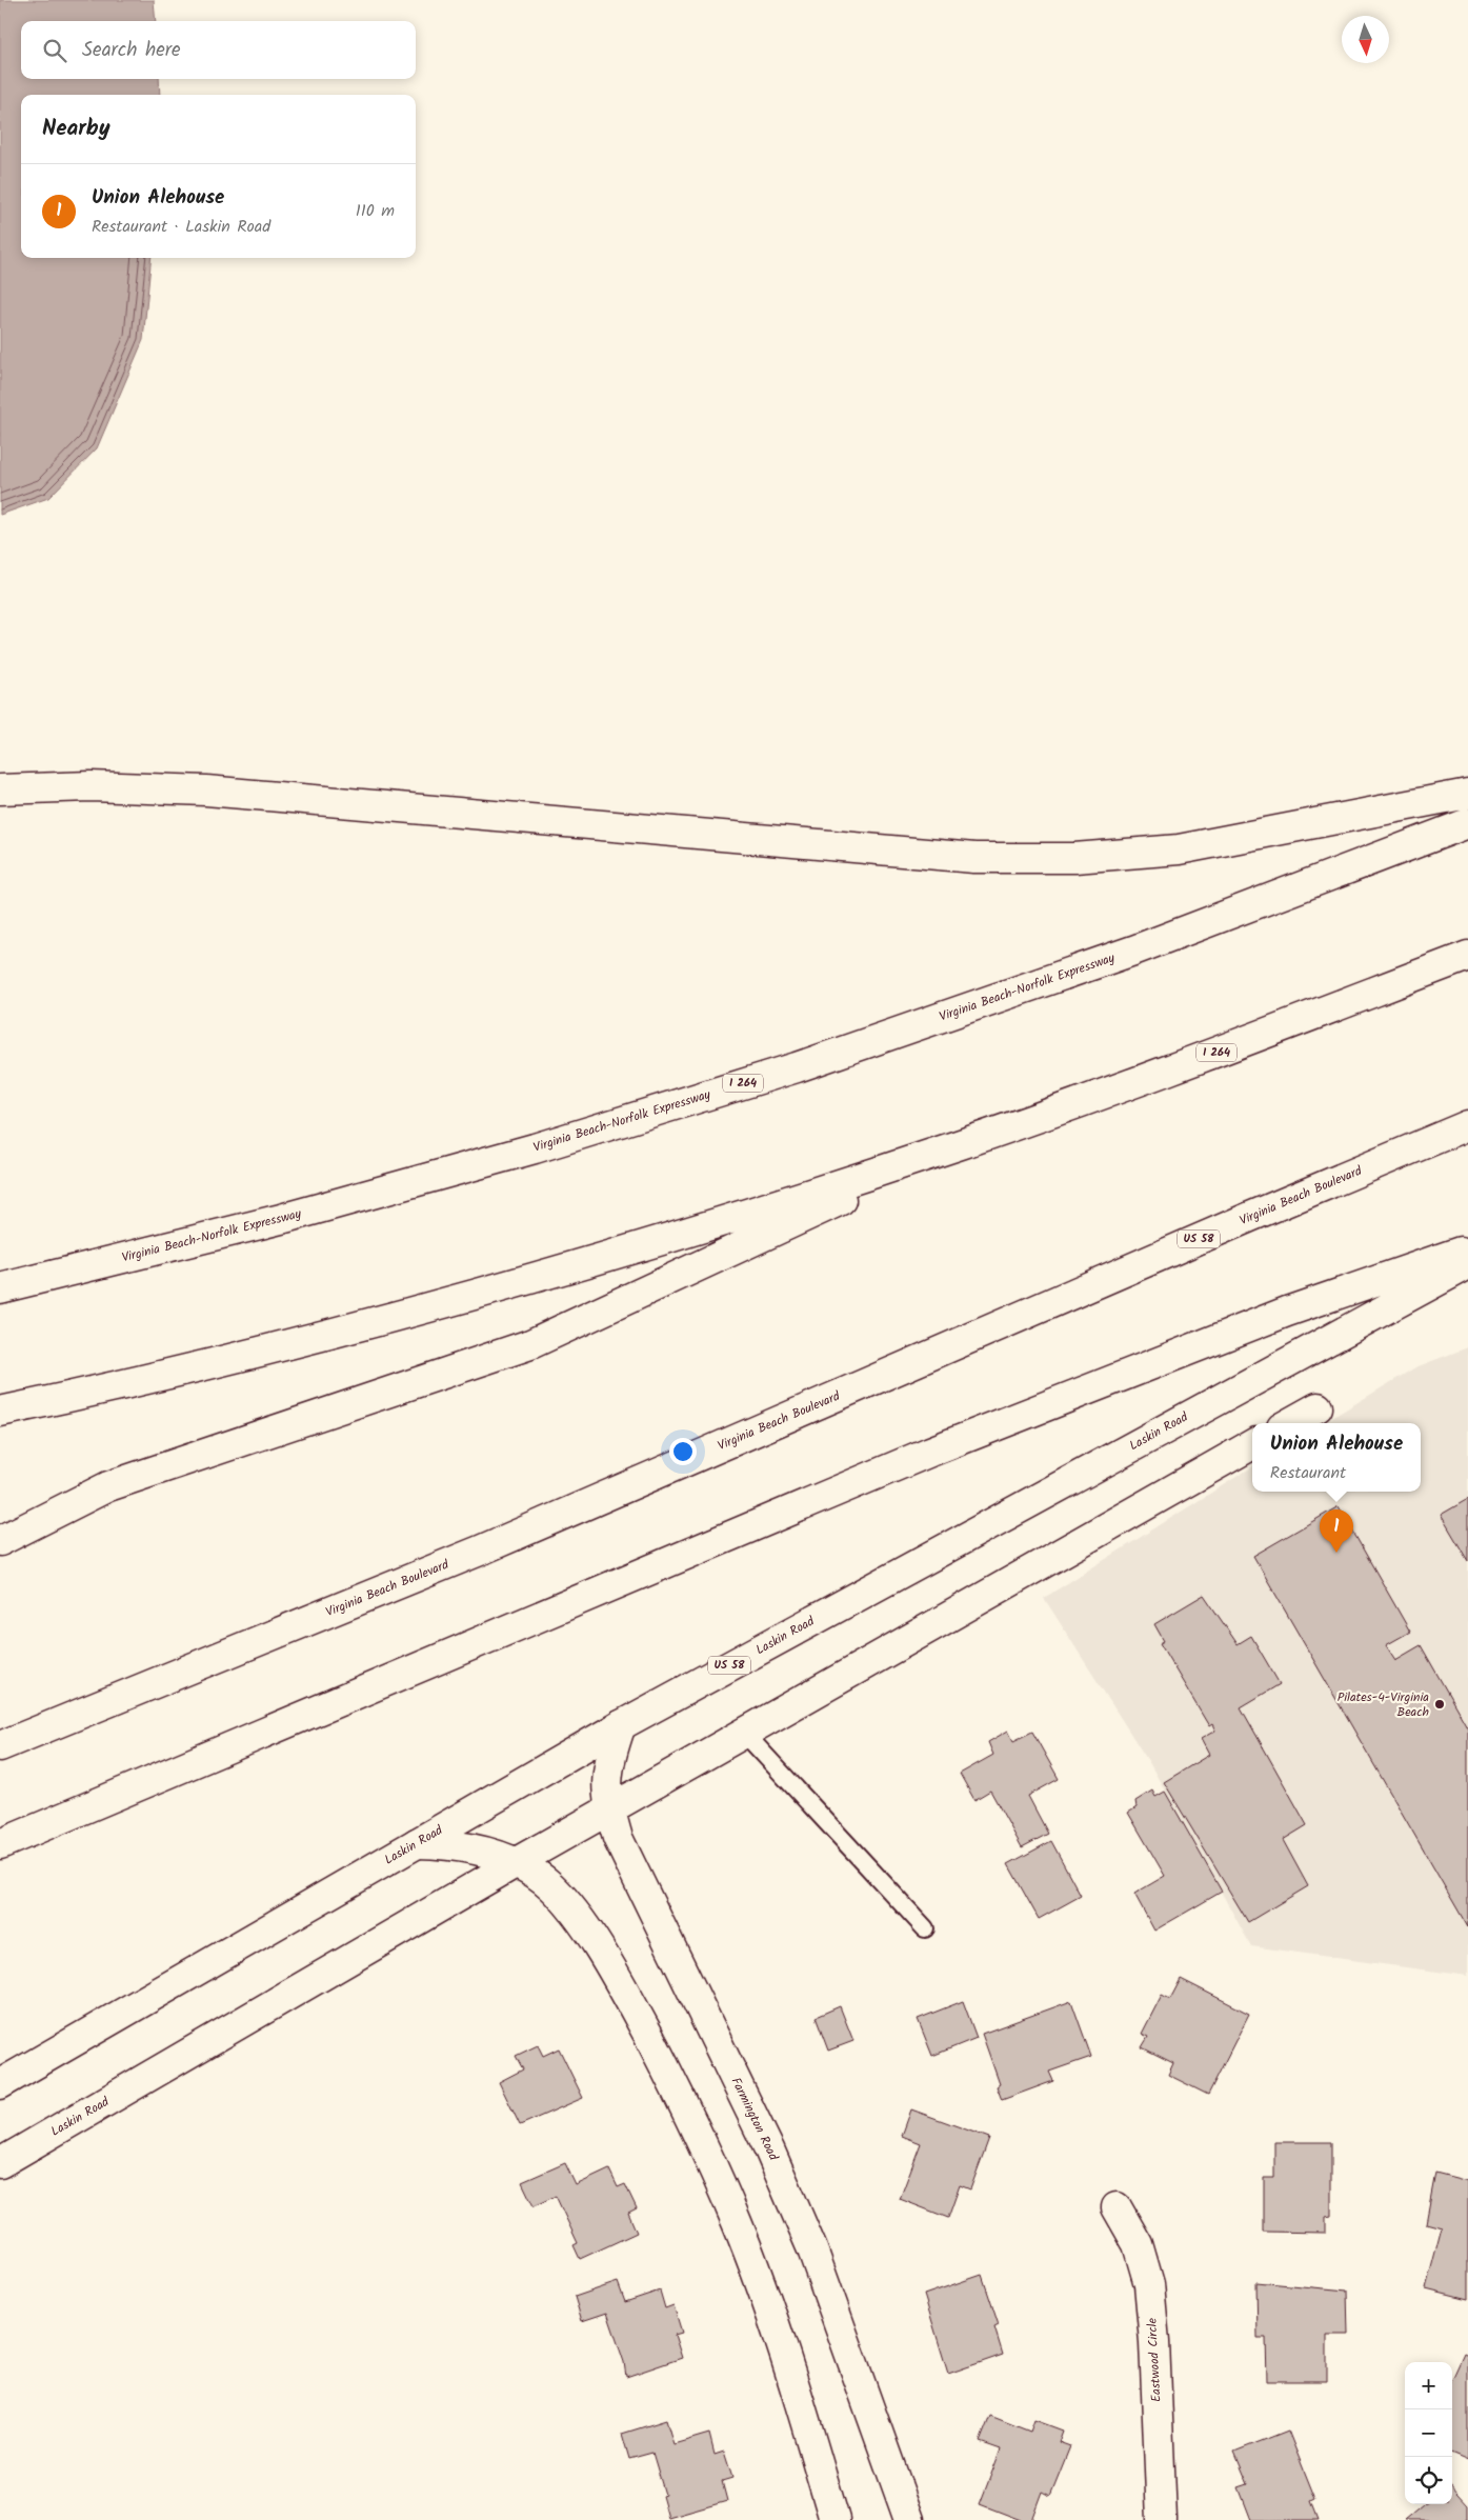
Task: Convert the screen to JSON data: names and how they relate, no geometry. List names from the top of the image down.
{
  "streets": {
    "main road": [
      "Virginia Beach-Norfolk Expressway",
      "I 264",
      "Virginia Beach Boulevard",
      "US 58",
      "Laskin Road",
      "Farmington Road",
      "Eastwood Circle"
    ]
  },
  "crossings": [
    ["Laskin Road", "Farmington Road"]
  ],
  "places": ["Pilates-4-Virginia Beach"],
  "north": "bottom",
  "page": {
    "search": "Search here",
    "heading": "Nearby",
    "list": [
      {
        "mark": "1",
        "name": "Union Alehouse",
        "note": "Restaurant · Laskin Road",
        "value": "110 m"
      }
    ],
    "popup": ["Union Alehouse", "Restaurant"],
    "pins": "1",
    "map_buttons": ["+", "−"]
  }
}
